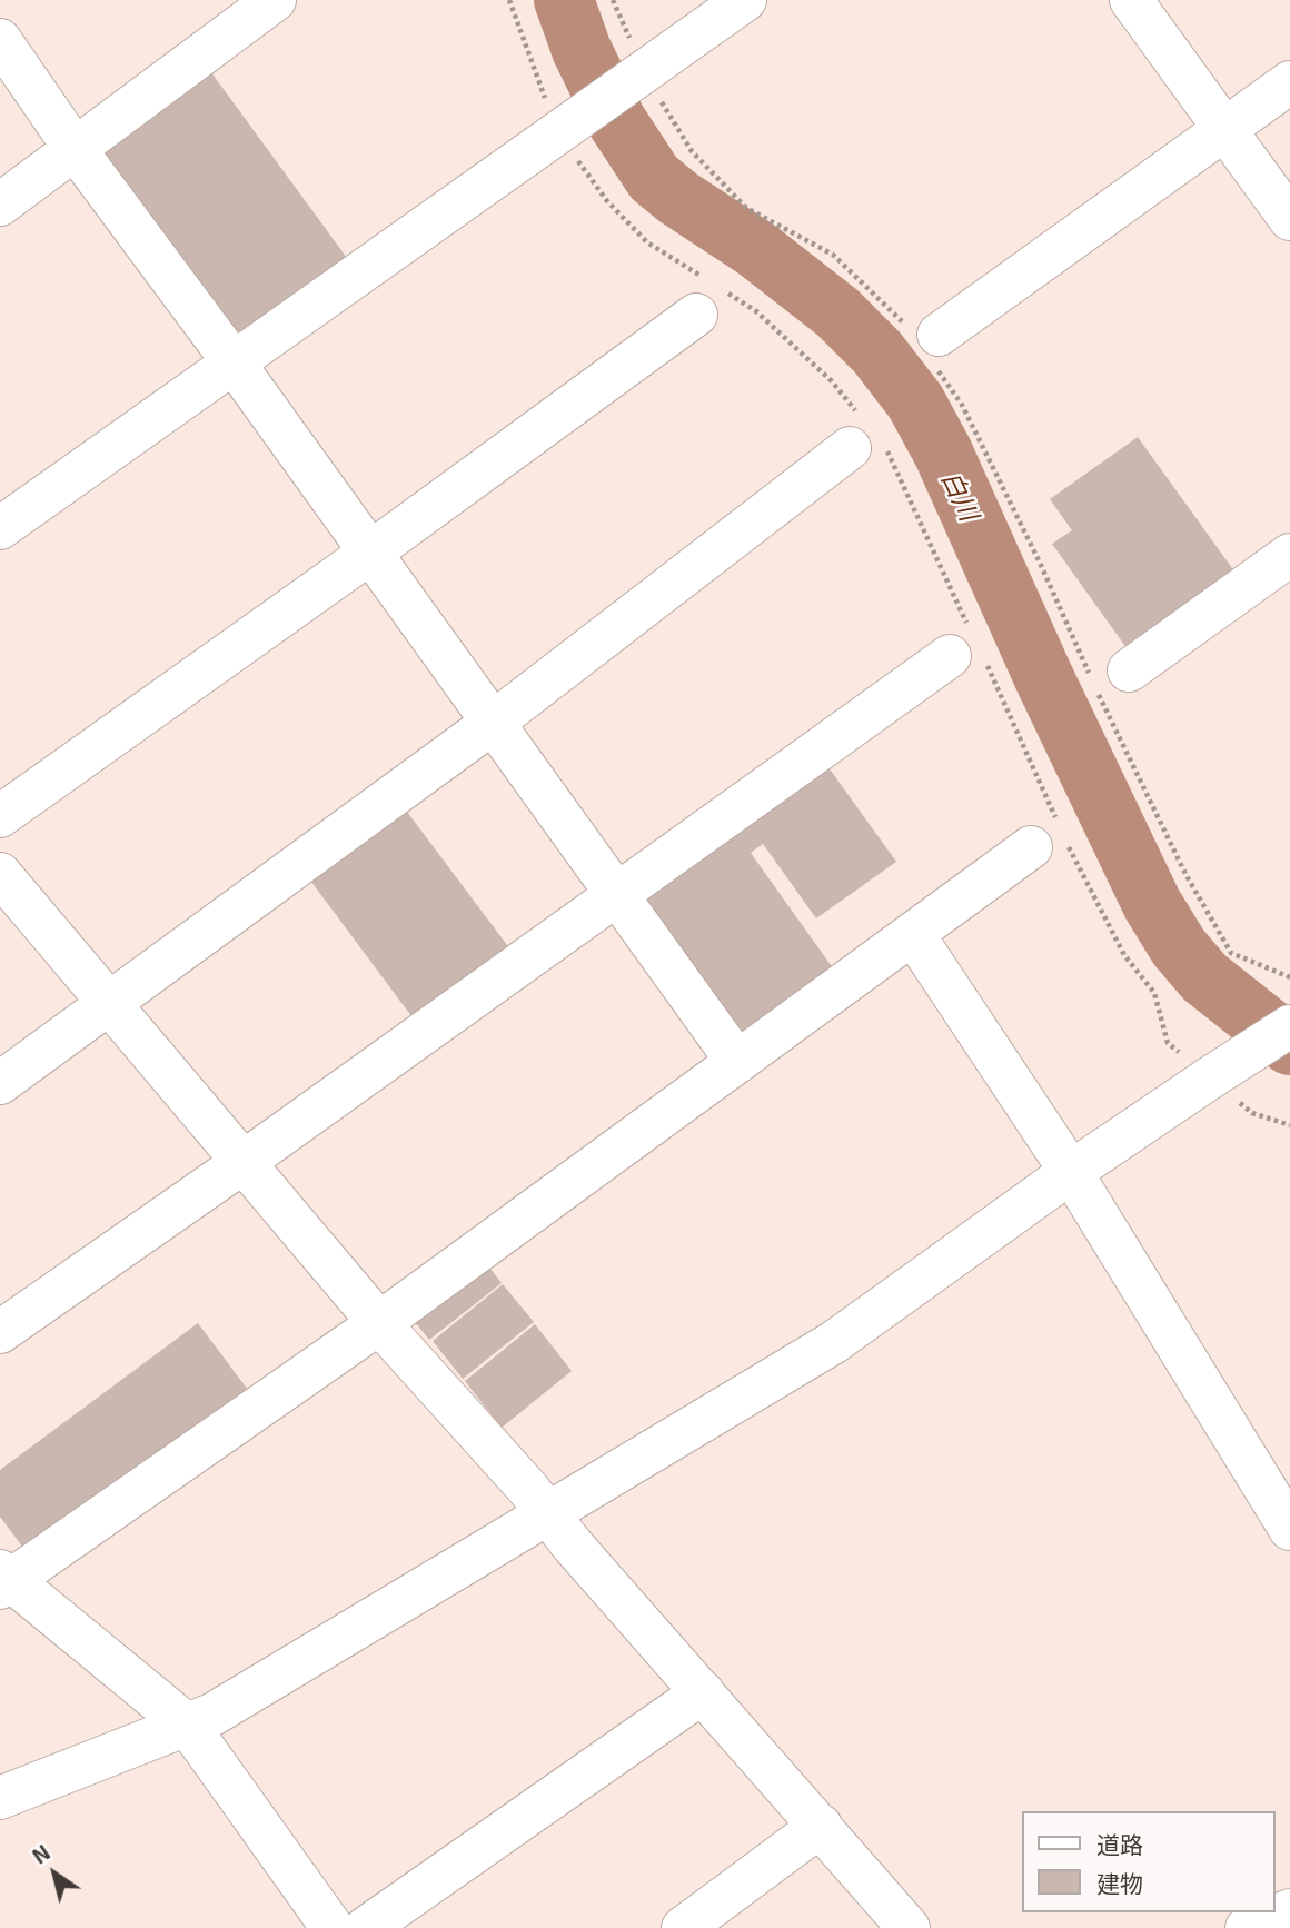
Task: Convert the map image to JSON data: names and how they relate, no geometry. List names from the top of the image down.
{
  "water": ["白川"],
  "legend": ["道路", "建物"],
  "north": "top left"
}
